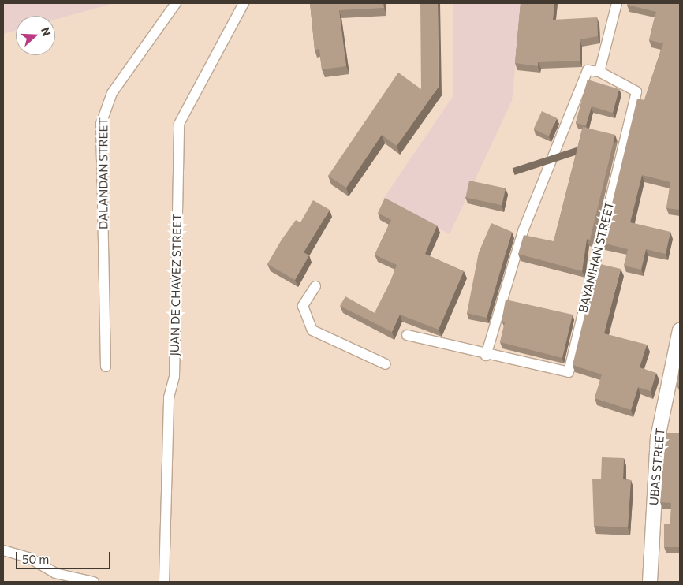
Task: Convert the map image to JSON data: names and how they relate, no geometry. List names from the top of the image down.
{
  "streets": {
    "street": [
      "DALANDAN STREET",
      "BAYANIHAN STREET",
      "JUAN DE CHAVEZ STREET",
      "UBAS STREET"
    ]
  },
  "scale_bar": "50 m",
  "north": "right"
}
